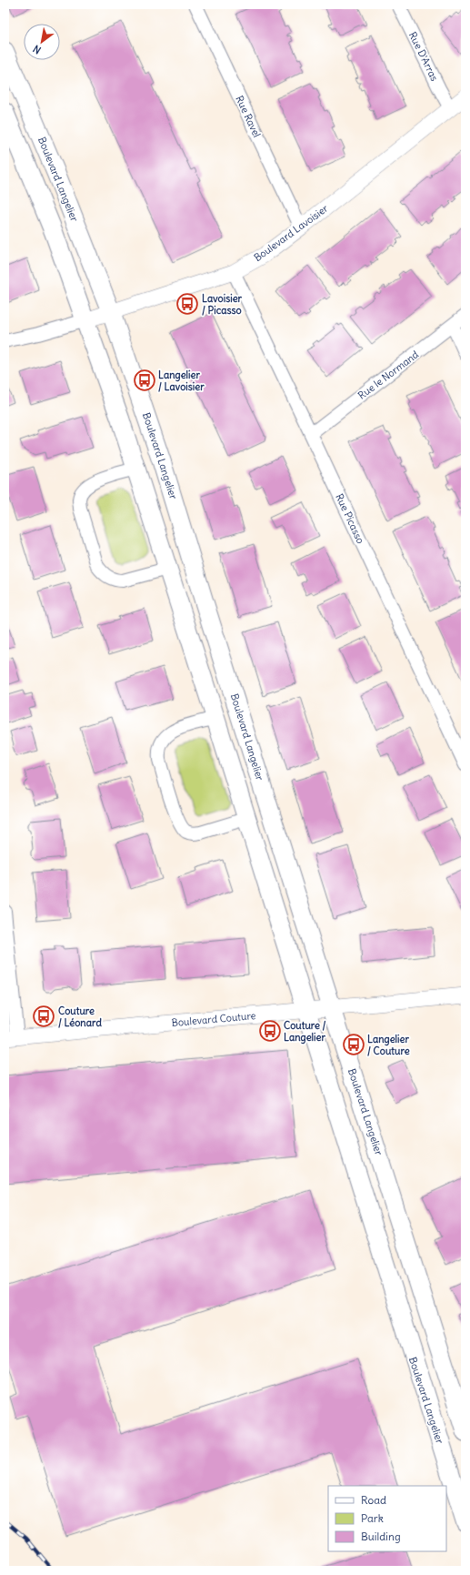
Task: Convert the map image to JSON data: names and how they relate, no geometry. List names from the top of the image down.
{
  "streets": {
    "main road": ["Boulevard Langelier"],
    "street": [
      "Rue D'Arras",
      "Rue Ravel",
      "Boulevard Lavoisier",
      "Rue le Normand",
      "Rue Picasso",
      "Boulevard Couture"
    ]
  },
  "crossings": [
    ["Rue D'Arras", "Boulevard Lavoisier"],
    ["Rue Ravel", "Boulevard Lavoisier"],
    ["Boulevard Langelier", "Boulevard Lavoisier"],
    ["Boulevard Langelier", "Boulevard Couture"],
    ["Boulevard Lavoisier", "Rue Picasso"],
    ["Rue le Normand", "Rue Picasso"]
  ],
  "places": {
    "bus stop": [
      "Lavoisier / Picasso",
      "Langelier / Lavoisier",
      "Couture / Léonard",
      "Couture / Langelier",
      "Langelier / Couture"
    ]
  },
  "legend": ["Road", "Park", "Building"],
  "north": "bottom left"
}
